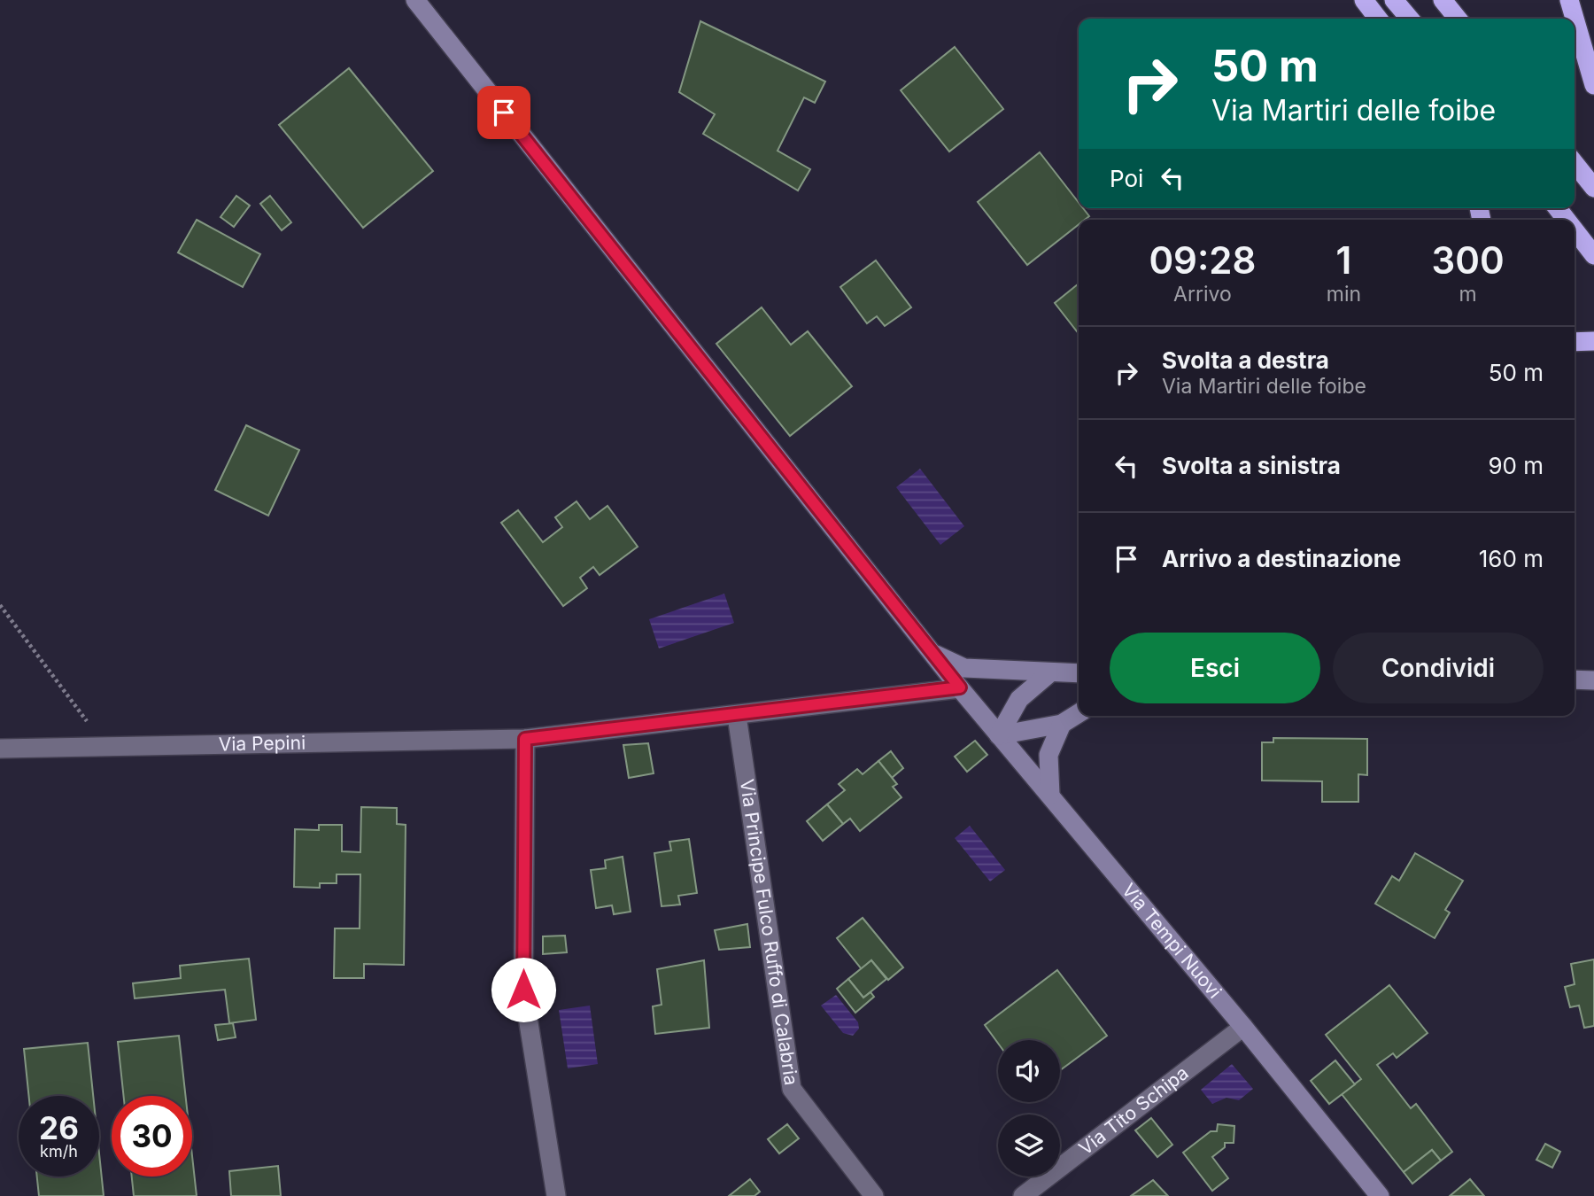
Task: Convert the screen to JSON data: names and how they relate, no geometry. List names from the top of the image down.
{
  "streets": {
    "street": [
      "Via Pepini",
      "Via Principe Fulco Ruffo di Calabria",
      "Via Tempi Nuovi",
      "Via Tito Schipa"
    ]
  },
  "crossings": [
    ["Via Pepini", "Via Principe Fulco Ruffo di Calabria"],
    ["Via Pepini", "Via Tempi Nuovi"],
    ["Via Tempi Nuovi", "Via Tito Schipa"]
  ],
  "page": {
    "turn": ["50 m", "Via Martiri delle foibe"],
    "then": "Poi",
    "eta": [
      "09:28",
      "Arrivo",
      "1",
      "min",
      "300",
      "m"
    ],
    "list": [
      {
        "name": "Svolta a destra",
        "note": "Via Martiri delle foibe",
        "value": "50 m"
      },
      {
        "name": "Svolta a sinistra",
        "value": "90 m"
      },
      {
        "name": "Arrivo a destinazione",
        "value": "160 m"
      }
    ],
    "buttons": ["Esci", "Condividi"],
    "speed": "26 km/h",
    "limit": "30"
  }
}
